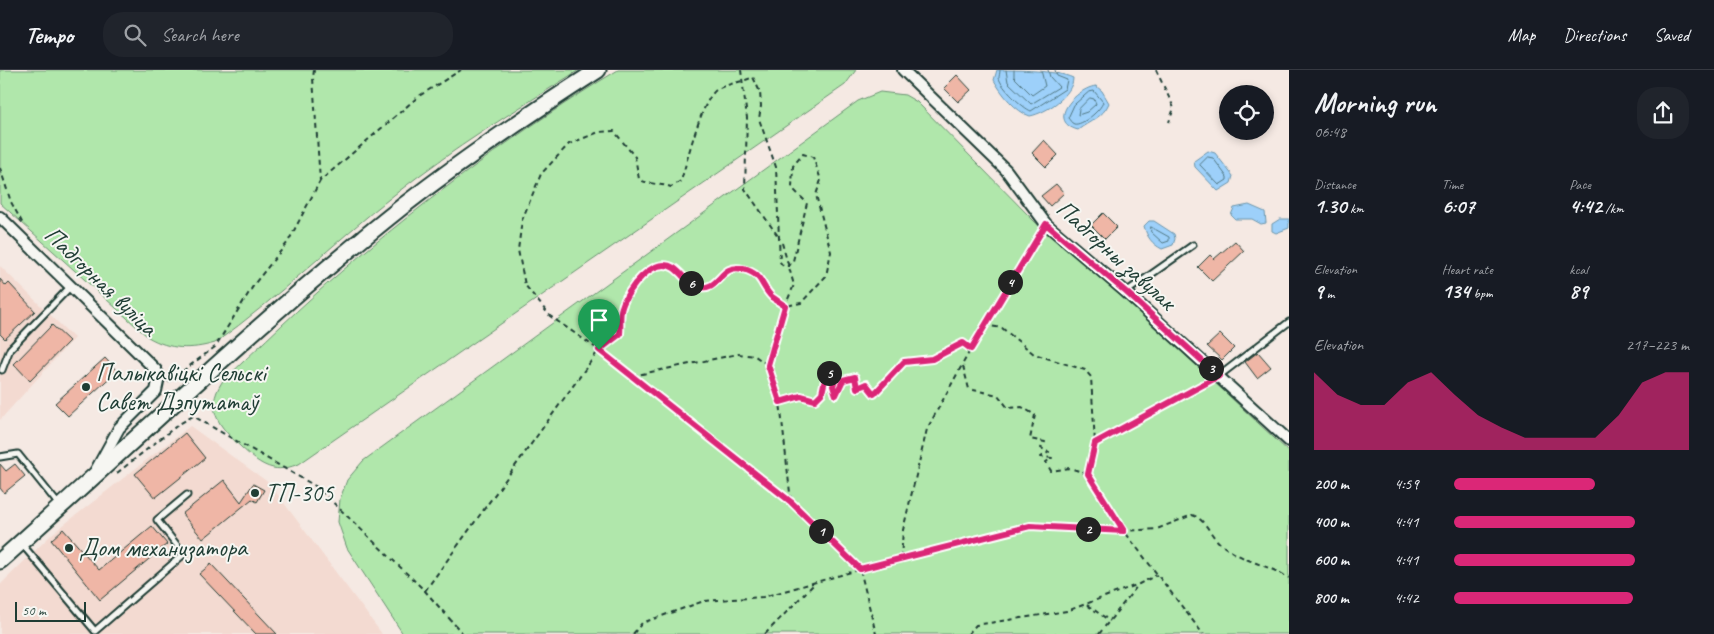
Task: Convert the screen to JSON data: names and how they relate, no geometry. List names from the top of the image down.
{
  "streets": {
    "street": ["Падгорны завулак", "Падгорная вуліца"]
  },
  "places": ["Палыкавіцкі Сельскі Савет Дэпутатаў", "ТП-305", "Дом механизатора"],
  "scale_bar": "50 m",
  "page": {
    "header": "Tempo",
    "search": "Search here",
    "nav": ["Map", "Directions", "Saved"],
    "heading": ["Morning run", "06:48"],
    "stats": [
      ["Distance", "1.30 km"],
      ["Time", "6:07"],
      ["Pace", "4:42 /km"],
      ["Elevation", "9 m"],
      ["Heart rate", "134 bpm"],
      ["kcal", "89"]
    ],
    "pins": [
      "4",
      "6",
      "3",
      "5",
      "2",
      "1"
    ],
    "chart": ["Elevation", "217–223 m"],
    "list": [
      {
        "name": "200 m",
        "note": "4:59"
      },
      {
        "name": "400 m",
        "note": "4:41"
      },
      {
        "name": "600 m",
        "note": "4:41"
      },
      {
        "name": "800 m",
        "note": "4:42"
      }
    ],
    "scale": "50 m"
  }
}
